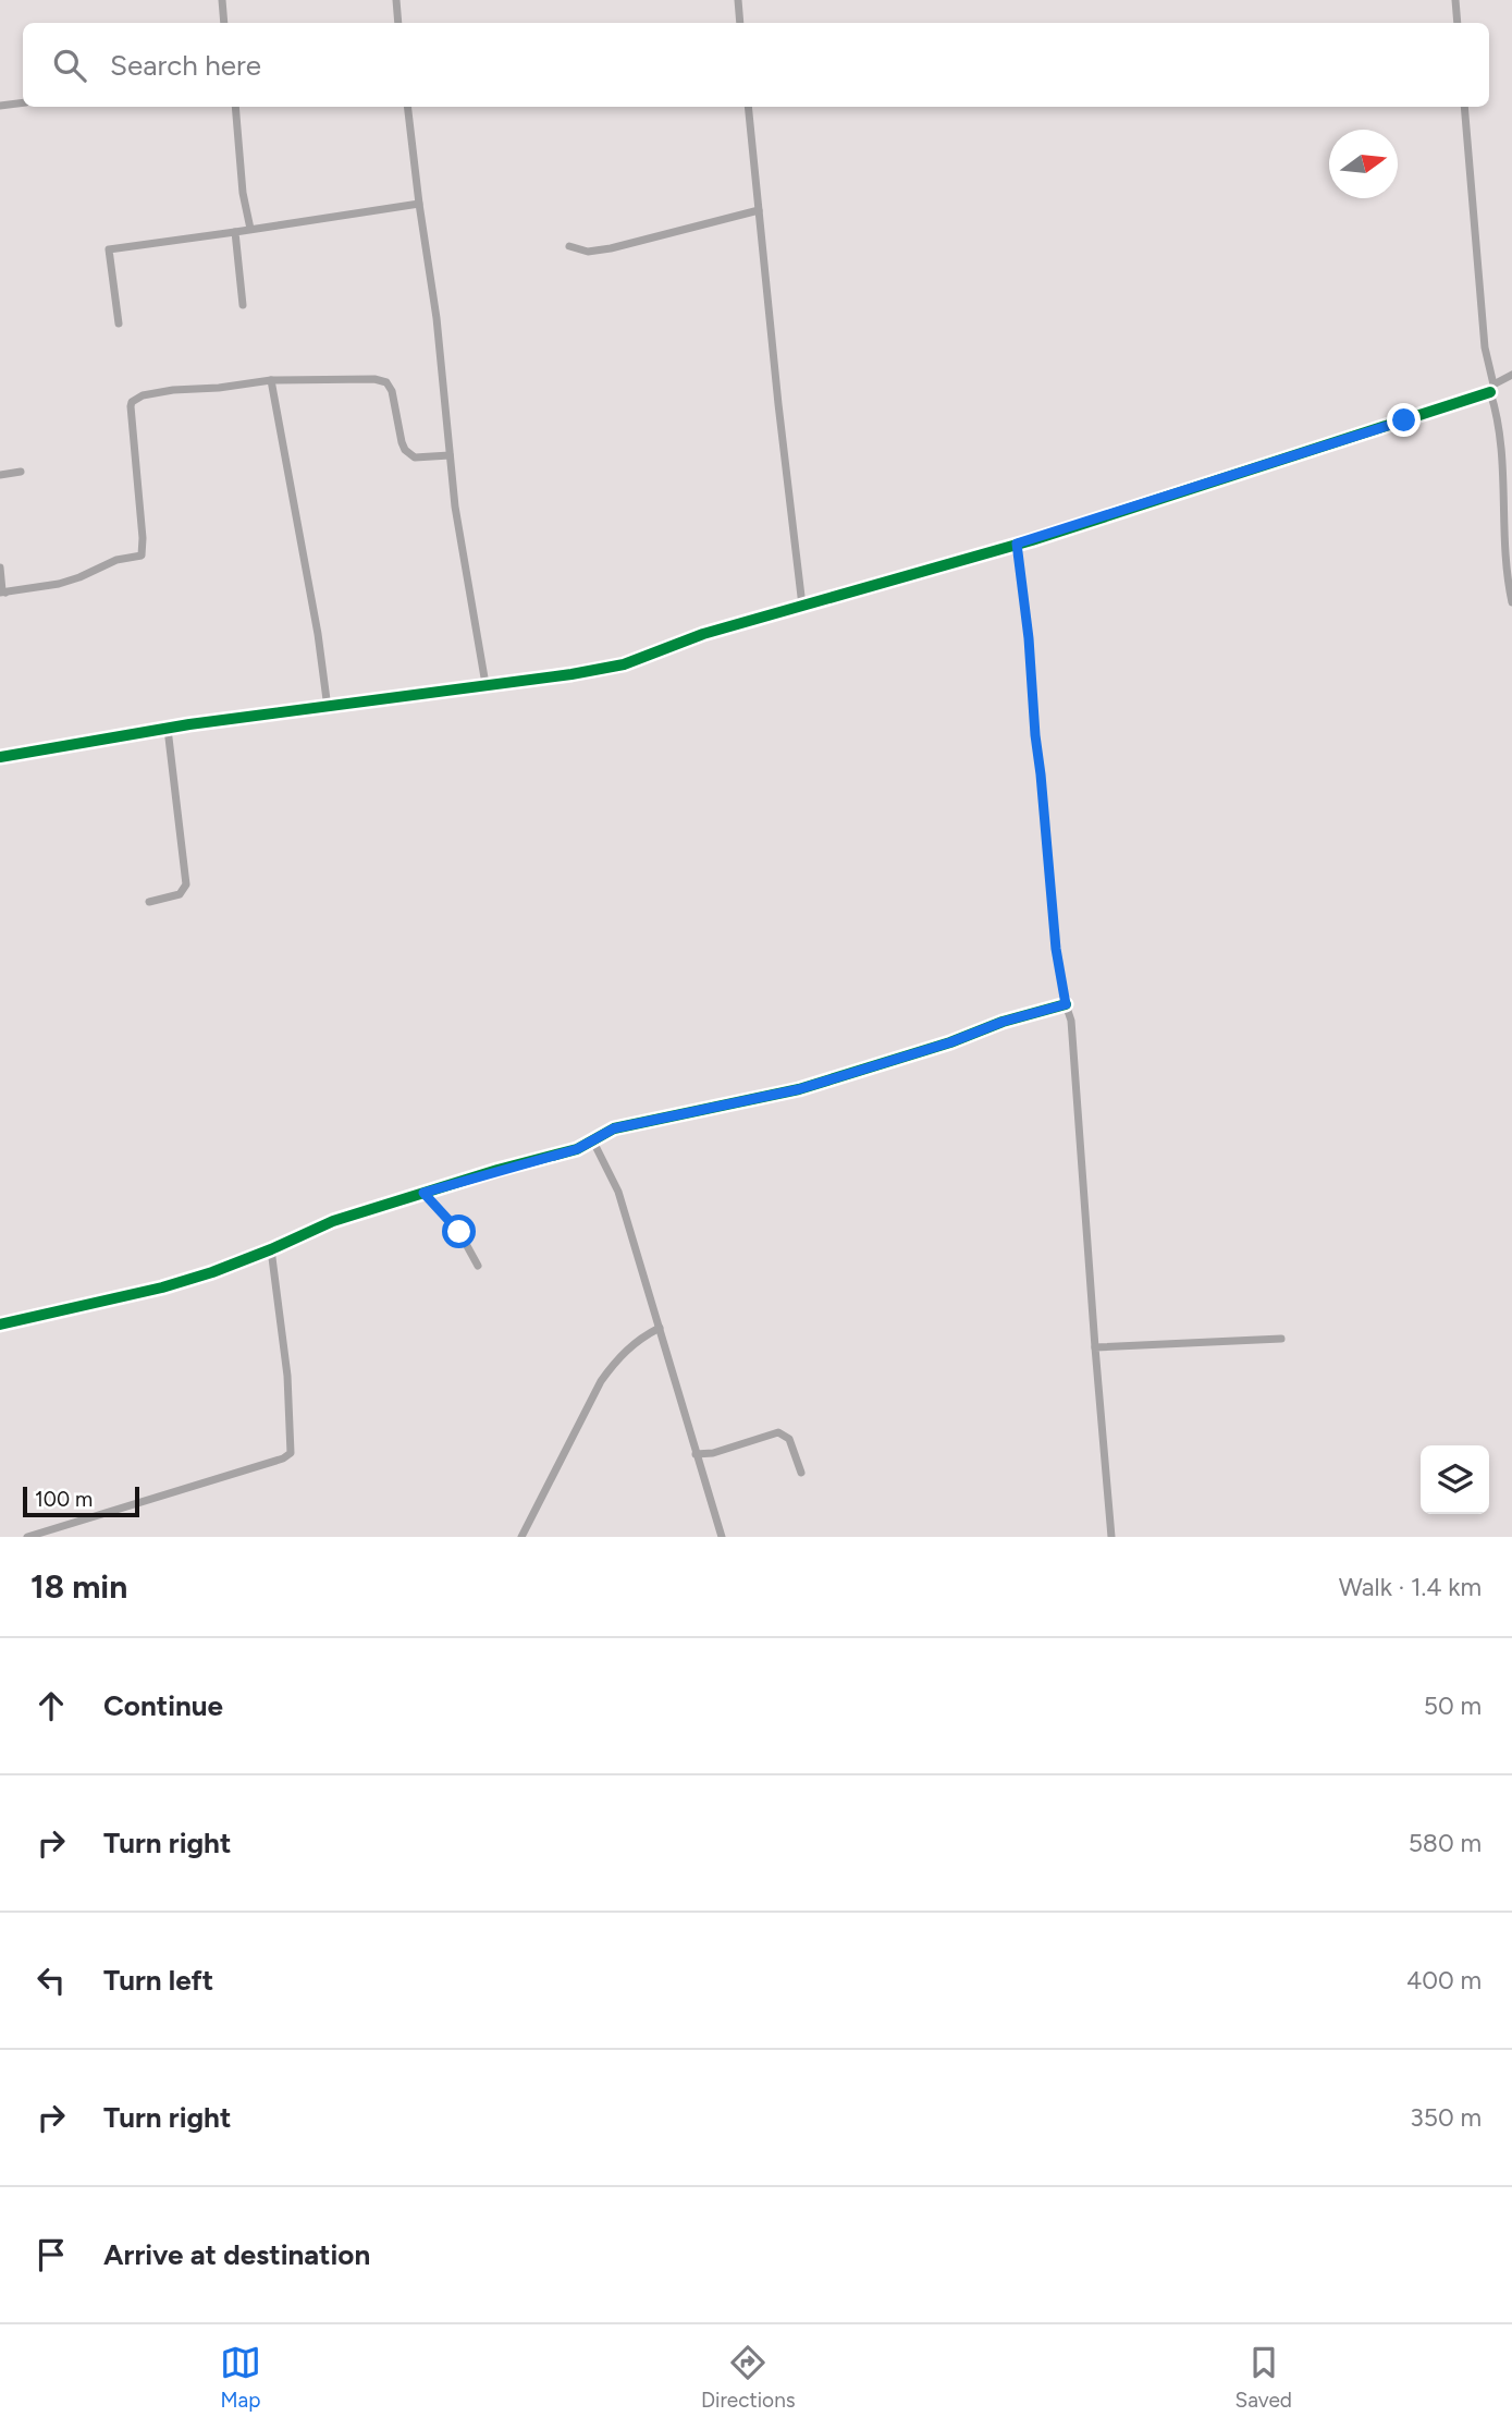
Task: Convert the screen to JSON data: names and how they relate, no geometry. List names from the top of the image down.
{
  "scale_bar": "100 m",
  "north": "right",
  "page": {
    "search": "Search here",
    "scale": "100 m",
    "heading": ["18 min", "Walk · 1.4 km"],
    "list": [
      ["Continue", "50 m"],
      ["Turn right", "580 m"],
      ["Turn left", "400 m"],
      ["Turn right", "350 m"],
      "Arrive at destination"
    ],
    "nav": ["Map", "Directions", "Saved"]
  }
}
